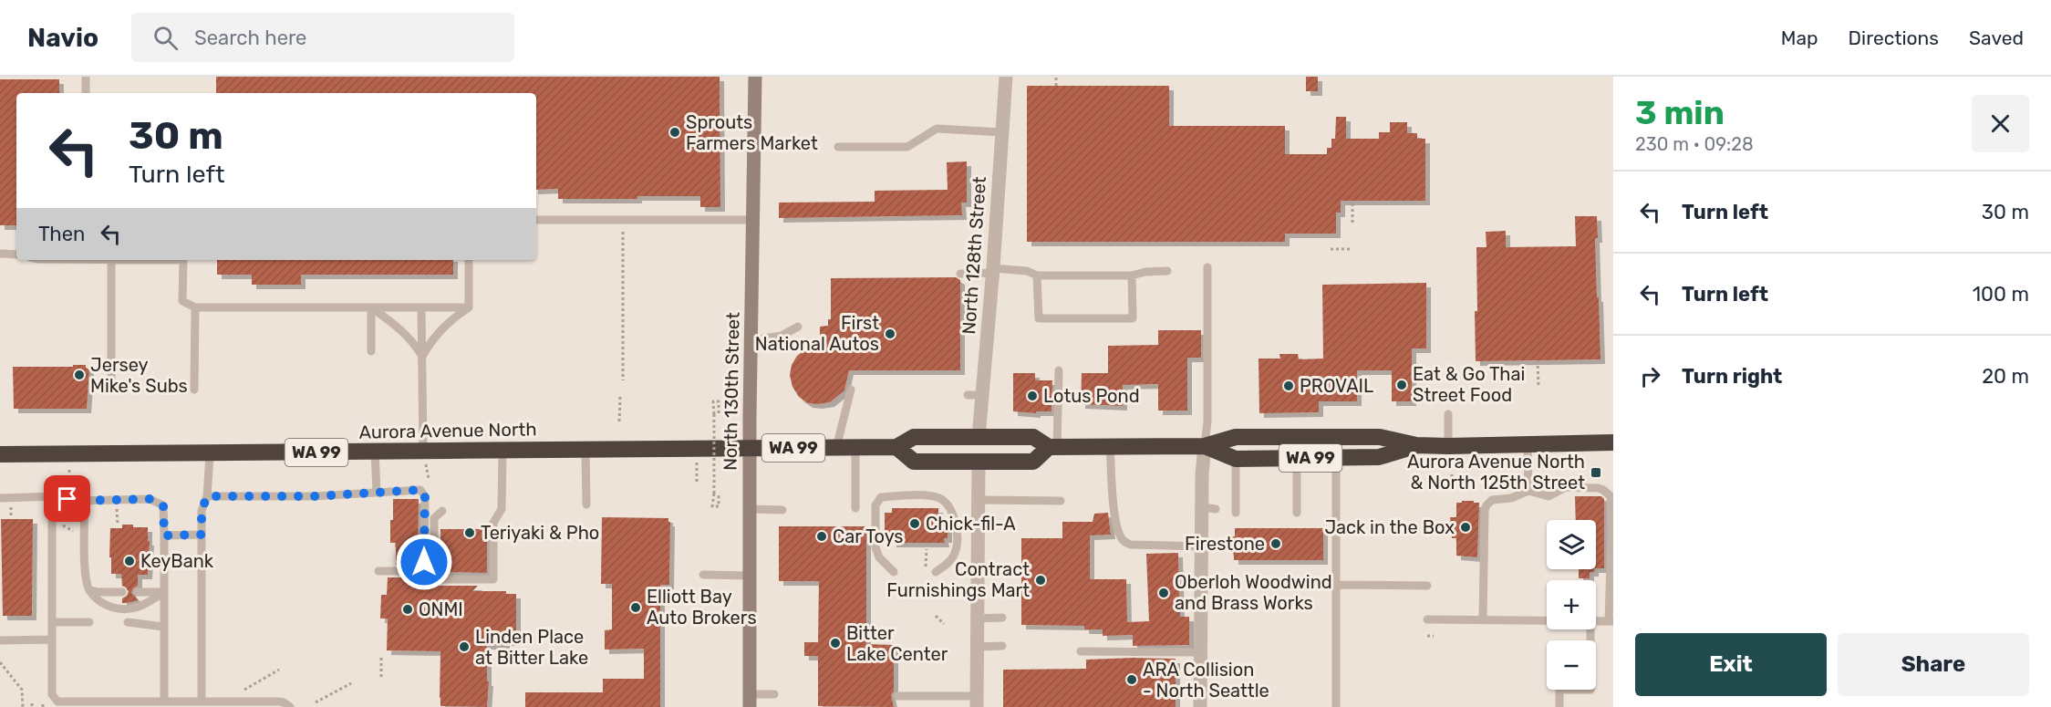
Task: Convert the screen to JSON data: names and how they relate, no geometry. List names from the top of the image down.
{
  "streets": {
    "highway": ["Aurora Avenue North", "WA 99"],
    "main road": ["North 130th Street"],
    "street": ["North 128th Street"]
  },
  "crossings": [
    ["North 128th Street", "Aurora Avenue North"],
    ["North 130th Street", "Aurora Avenue North"]
  ],
  "places": {
    "other": [
      "Sprouts Farmers Market",
      "First National Autos",
      "Jersey Mike's Subs",
      "Eat & Go Thai Street Food",
      "PROVAIL",
      "Lotus Pond",
      "Chick-fil-A",
      "Jack in the Box",
      "Teriyaki & Pho",
      "Car Toys",
      "Firestone",
      "KeyBank",
      "Contract Furnishings Mart",
      "Oberloh Woodwind and Brass Works",
      "Elliott Bay Auto Brokers",
      "ONMI",
      "Bitter Lake Center",
      "Linden Place at Bitter Lake",
      "ARA Collision - North Seattle"
    ],
    "transit": ["Aurora Avenue North & North 125th Street"]
  },
  "page": {
    "header": "Navio",
    "search": "Search here",
    "nav": ["Map", "Directions", "Saved"],
    "heading": ["3 min", "230 m · 09:28"],
    "turn": ["30 m", "Turn left"],
    "list": [
      {
        "name": "Turn left",
        "value": "30 m"
      },
      {
        "name": "Turn left",
        "value": "100 m"
      },
      {
        "name": "Turn right",
        "value": "20 m"
      }
    ],
    "then": "Then",
    "map_buttons": ["+", "−"],
    "buttons": ["Exit", "Share"]
  }
}
